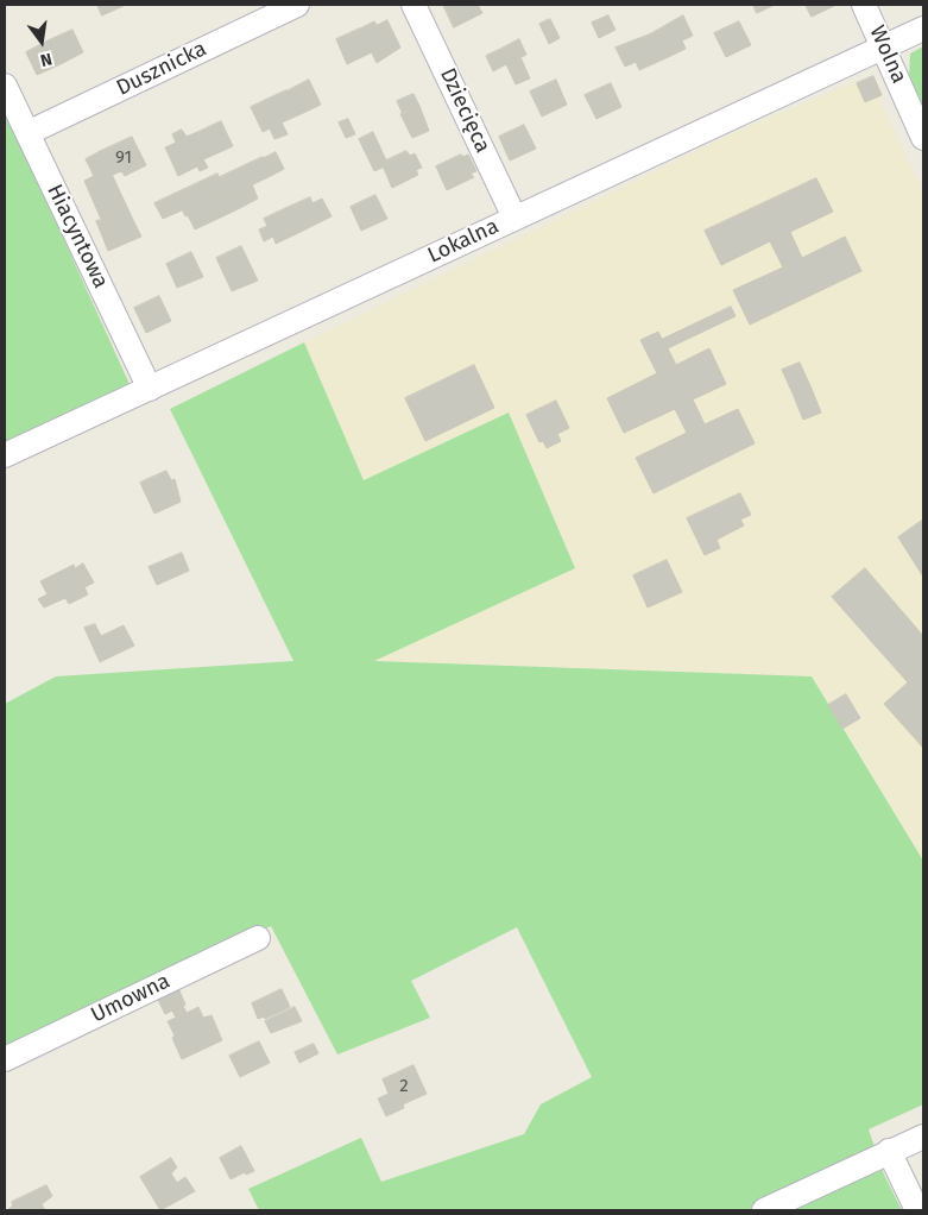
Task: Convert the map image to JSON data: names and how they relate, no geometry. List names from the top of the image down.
{
  "streets": {
    "street": [
      "Wolna",
      "Dusznicka",
      "Dziecięca",
      "Hiacyntowa",
      "Lokalna",
      "Umowna"
    ]
  },
  "crossings": [
    ["Wolna", "Lokalna"],
    ["Dusznicka", "Hiacyntowa"],
    ["Dziecięca", "Lokalna"],
    ["Hiacyntowa", "Lokalna"]
  ],
  "house_numbers": ["91", "2"],
  "north": "bottom"
}
